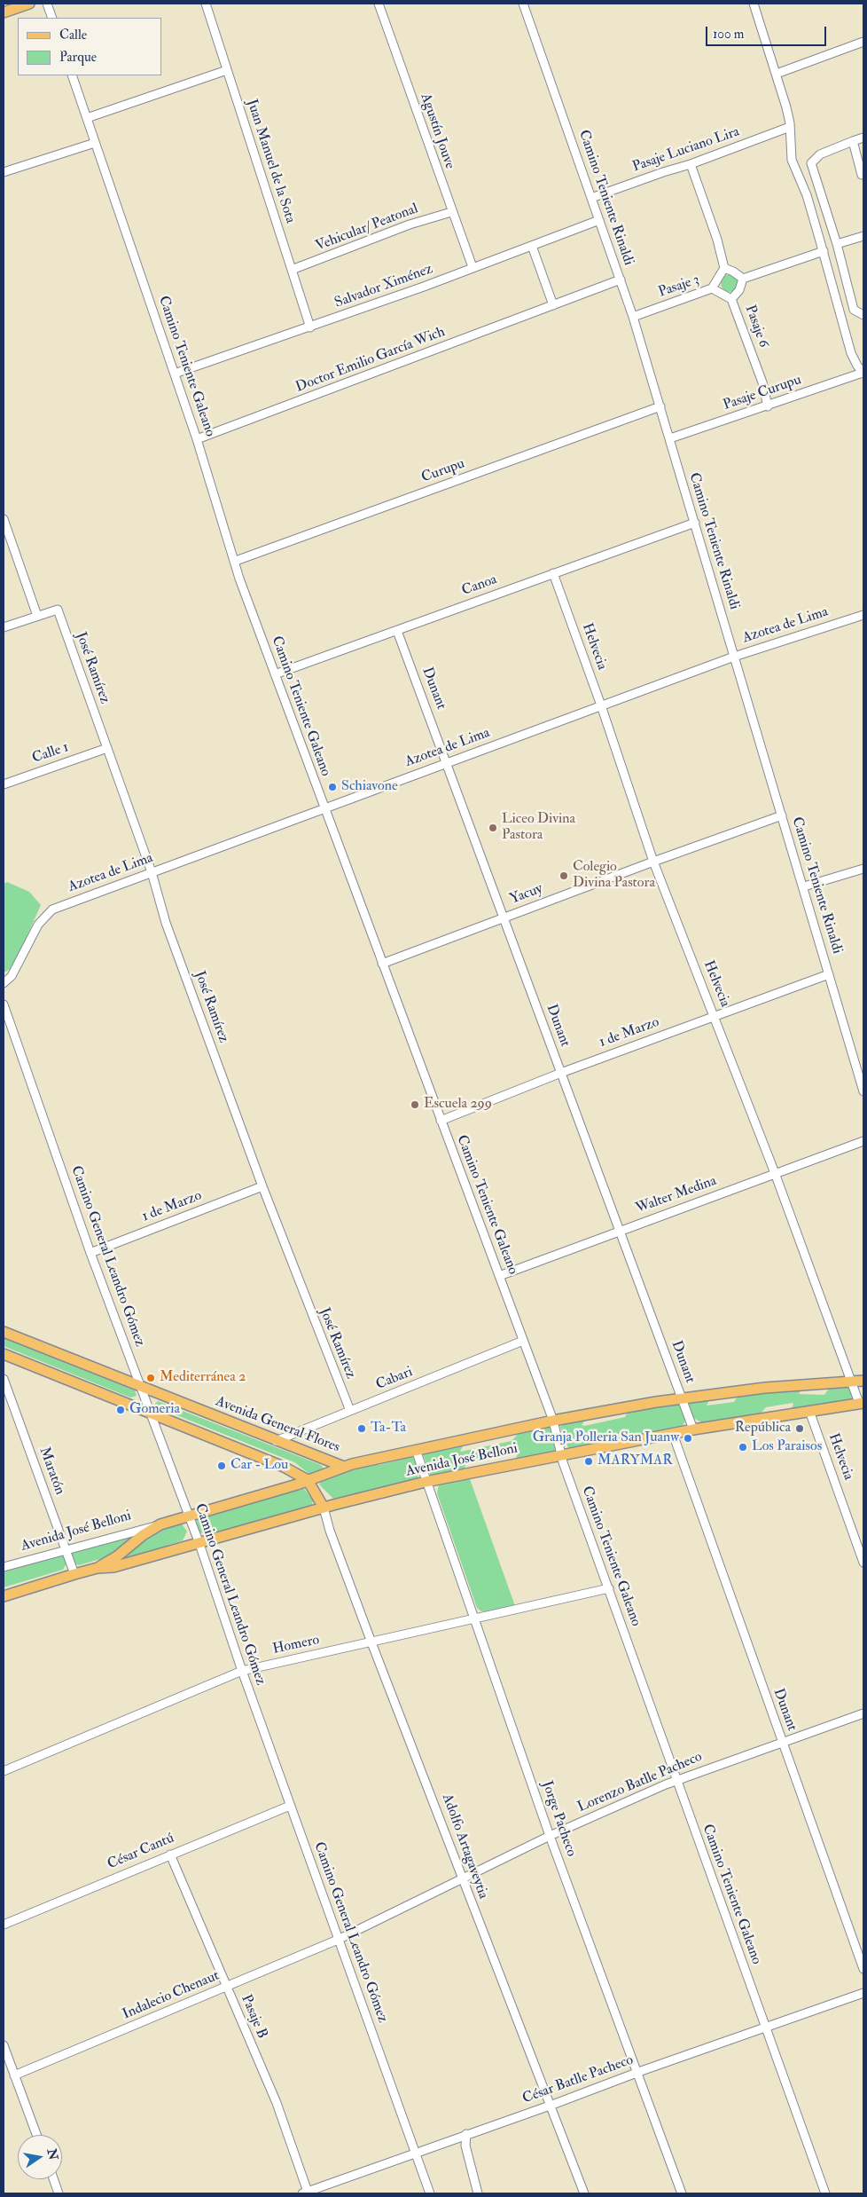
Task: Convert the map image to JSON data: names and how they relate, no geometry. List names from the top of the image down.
{
  "streets": {
    "main road": ["Avenida General Flores", "Avenida José Belloni"],
    "street": [
      "Agustín Jouve",
      "Pasaje Luciano Lira",
      "Juan Manuel de la Sota",
      "Camino Teniente Rinaldi",
      "Vehicular/ Peatonal",
      "Salvador Ximénez",
      "Pasaje 3",
      "Pasaje 6",
      "Doctor Emilio García Wich",
      "Camino Teniente Galeano",
      "Pasaje Curupu",
      "Curupu",
      "Canoa",
      "Azotea de Lima",
      "Helvecia",
      "José Ramírez",
      "Dunant",
      "Calle 1",
      "Yacuy",
      "1 de Marzo",
      "Walter Medina",
      "Camino General Leandro Gómez",
      "Cabari",
      "Maratón",
      "Homero",
      "Lorenzo Batlle Pacheco",
      "Jorge Pacheco",
      "Adolfo Artagaveytia",
      "César Cantú",
      "Indalecio Chenaut",
      "Pasaje B",
      "César Batlle Pacheco"
    ]
  },
  "crossings": [
    ["Agustín Jouve", "Vehicular/ Peatonal"],
    ["Agustín Jouve", "Salvador Ximénez"],
    ["Pasaje Luciano Lira", "Camino Teniente Rinaldi"],
    ["Juan Manuel de la Sota", "Vehicular/ Peatonal"],
    ["Juan Manuel de la Sota", "Salvador Ximénez"],
    ["Camino Teniente Rinaldi", "Salvador Ximénez"],
    ["Camino Teniente Rinaldi", "Pasaje 3"],
    ["Camino Teniente Rinaldi", "Doctor Emilio García Wich"],
    ["Camino Teniente Rinaldi", "Pasaje Curupu"],
    ["Camino Teniente Rinaldi", "Curupu"],
    ["Camino Teniente Rinaldi", "Canoa"],
    ["Camino Teniente Rinaldi", "Azotea de Lima"],
    ["Camino Teniente Rinaldi", "Yacuy"],
    ["Camino Teniente Rinaldi", "1 de Marzo"],
    ["Salvador Ximénez", "Camino Teniente Galeano"],
    ["Pasaje 3", "Pasaje 6"],
    ["Pasaje 6", "Pasaje Curupu"],
    ["Doctor Emilio García Wich", "Camino Teniente Galeano"],
    ["Camino Teniente Galeano", "Curupu"],
    ["Camino Teniente Galeano", "Canoa"],
    ["Camino Teniente Galeano", "Azotea de Lima"],
    ["Camino Teniente Galeano", "Yacuy"],
    ["Camino Teniente Galeano", "1 de Marzo"],
    ["Camino Teniente Galeano", "Walter Medina"],
    ["Camino Teniente Galeano", "Cabari"],
    ["Camino Teniente Galeano", "Avenida José Belloni"],
    ["Camino Teniente Galeano", "Homero"],
    ["Camino Teniente Galeano", "Lorenzo Batlle Pacheco"],
    ["Camino Teniente Galeano", "César Batlle Pacheco"],
    ["Canoa", "Helvecia"],
    ["Canoa", "Dunant"],
    ["Azotea de Lima", "Helvecia"],
    ["Azotea de Lima", "José Ramírez"],
    ["Azotea de Lima", "Dunant"],
    ["Helvecia", "Yacuy"],
    ["Helvecia", "1 de Marzo"],
    ["Helvecia", "Walter Medina"],
    ["Helvecia", "Avenida José Belloni"],
    ["José Ramírez", "Calle 1"],
    ["José Ramírez", "1 de Marzo"],
    ["José Ramírez", "Cabari"],
    ["Dunant", "Yacuy"],
    ["Dunant", "1 de Marzo"],
    ["Dunant", "Walter Medina"],
    ["Dunant", "Avenida José Belloni"],
    ["Dunant", "Lorenzo Batlle Pacheco"],
    ["1 de Marzo", "Camino General Leandro Gómez"],
    ["Camino General Leandro Gómez", "Avenida General Flores"],
    ["Camino General Leandro Gómez", "Avenida José Belloni"],
    ["Camino General Leandro Gómez", "Homero"],
    ["Camino General Leandro Gómez", "Lorenzo Batlle Pacheco"],
    ["Camino General Leandro Gómez", "César Cantú"],
    ["Camino General Leandro Gómez", "Indalecio Chenaut"],
    ["Camino General Leandro Gómez", "César Batlle Pacheco"],
    ["Cabari", "Avenida General Flores"],
    ["Avenida General Flores", "Avenida José Belloni"],
    ["Avenida José Belloni", "Maratón"],
    ["Avenida José Belloni", "Jorge Pacheco"],
    ["Avenida José Belloni", "Adolfo Artagaveytia"],
    ["Homero", "Jorge Pacheco"],
    ["Homero", "Adolfo Artagaveytia"],
    ["Lorenzo Batlle Pacheco", "Jorge Pacheco"],
    ["Lorenzo Batlle Pacheco", "Adolfo Artagaveytia"],
    ["Lorenzo Batlle Pacheco", "Indalecio Chenaut"],
    ["Jorge Pacheco", "César Batlle Pacheco"],
    ["Adolfo Artagaveytia", "César Batlle Pacheco"],
    ["César Cantú", "Pasaje B"],
    ["Indalecio Chenaut", "Pasaje B"],
    ["Pasaje B", "César Batlle Pacheco"]
  ],
  "places": [
    "Schiavone",
    "Liceo Divina Pastora",
    "Colegio Divina Pastora",
    "Escuela 299",
    "Mediterránea 2",
    "Gomeria",
    "Ta-Ta",
    "República",
    "Granja Polleria San Juanw",
    "Los Paraisos",
    "MARYMAR",
    "Car - Lou"
  ],
  "legend": ["Calle", "Parque"],
  "scale_bar": "100 m",
  "north": "right"
}
